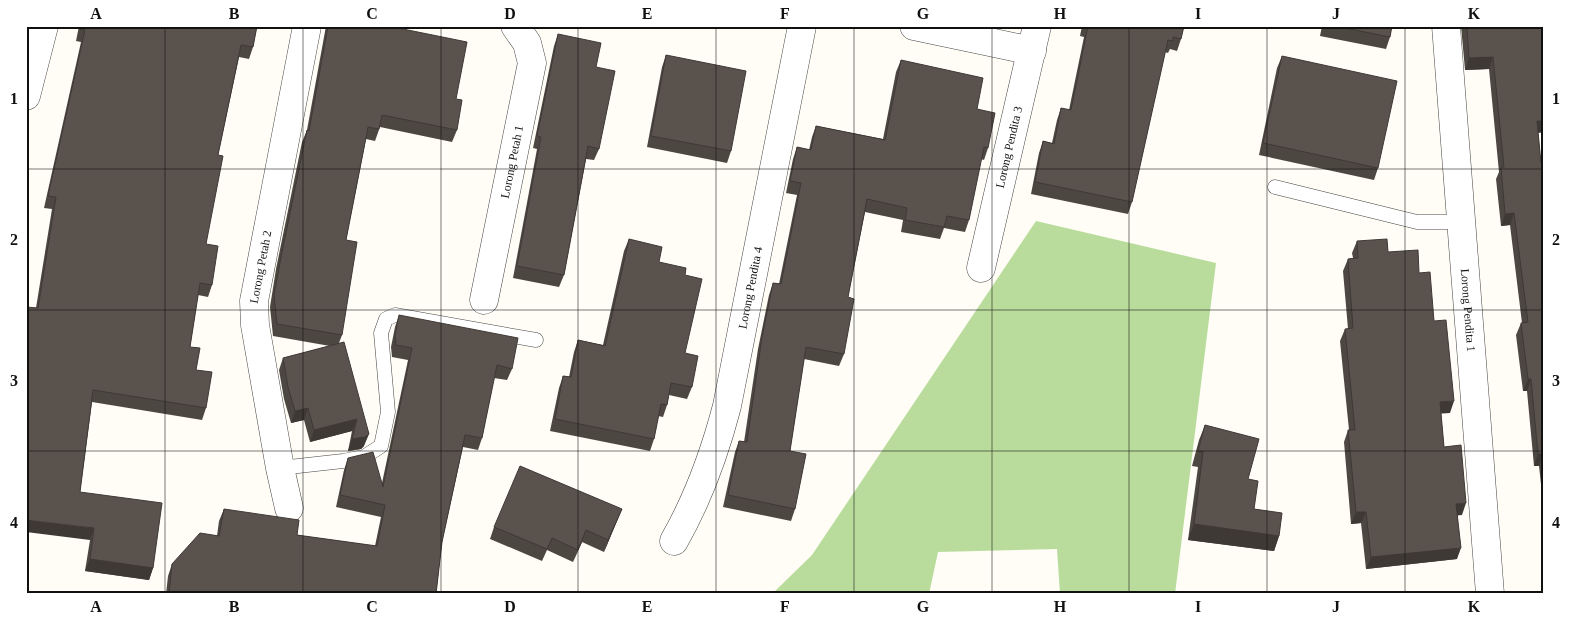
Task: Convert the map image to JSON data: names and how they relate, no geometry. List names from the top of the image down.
{
  "streets": {
    "street": [
      "Lorong Pendita 3",
      "Lorong Petah 1",
      "Lorong Petah 2",
      "Lorong Pendita 4",
      "Lorong Pendita 1"
    ]
  },
  "grid": {
    "columns": [
      "A",
      "B",
      "C",
      "D",
      "E",
      "F",
      "G",
      "H",
      "I",
      "J",
      "K"
    ],
    "rows": [
      "1",
      "2",
      "3",
      "4"
    ]
  }
}
